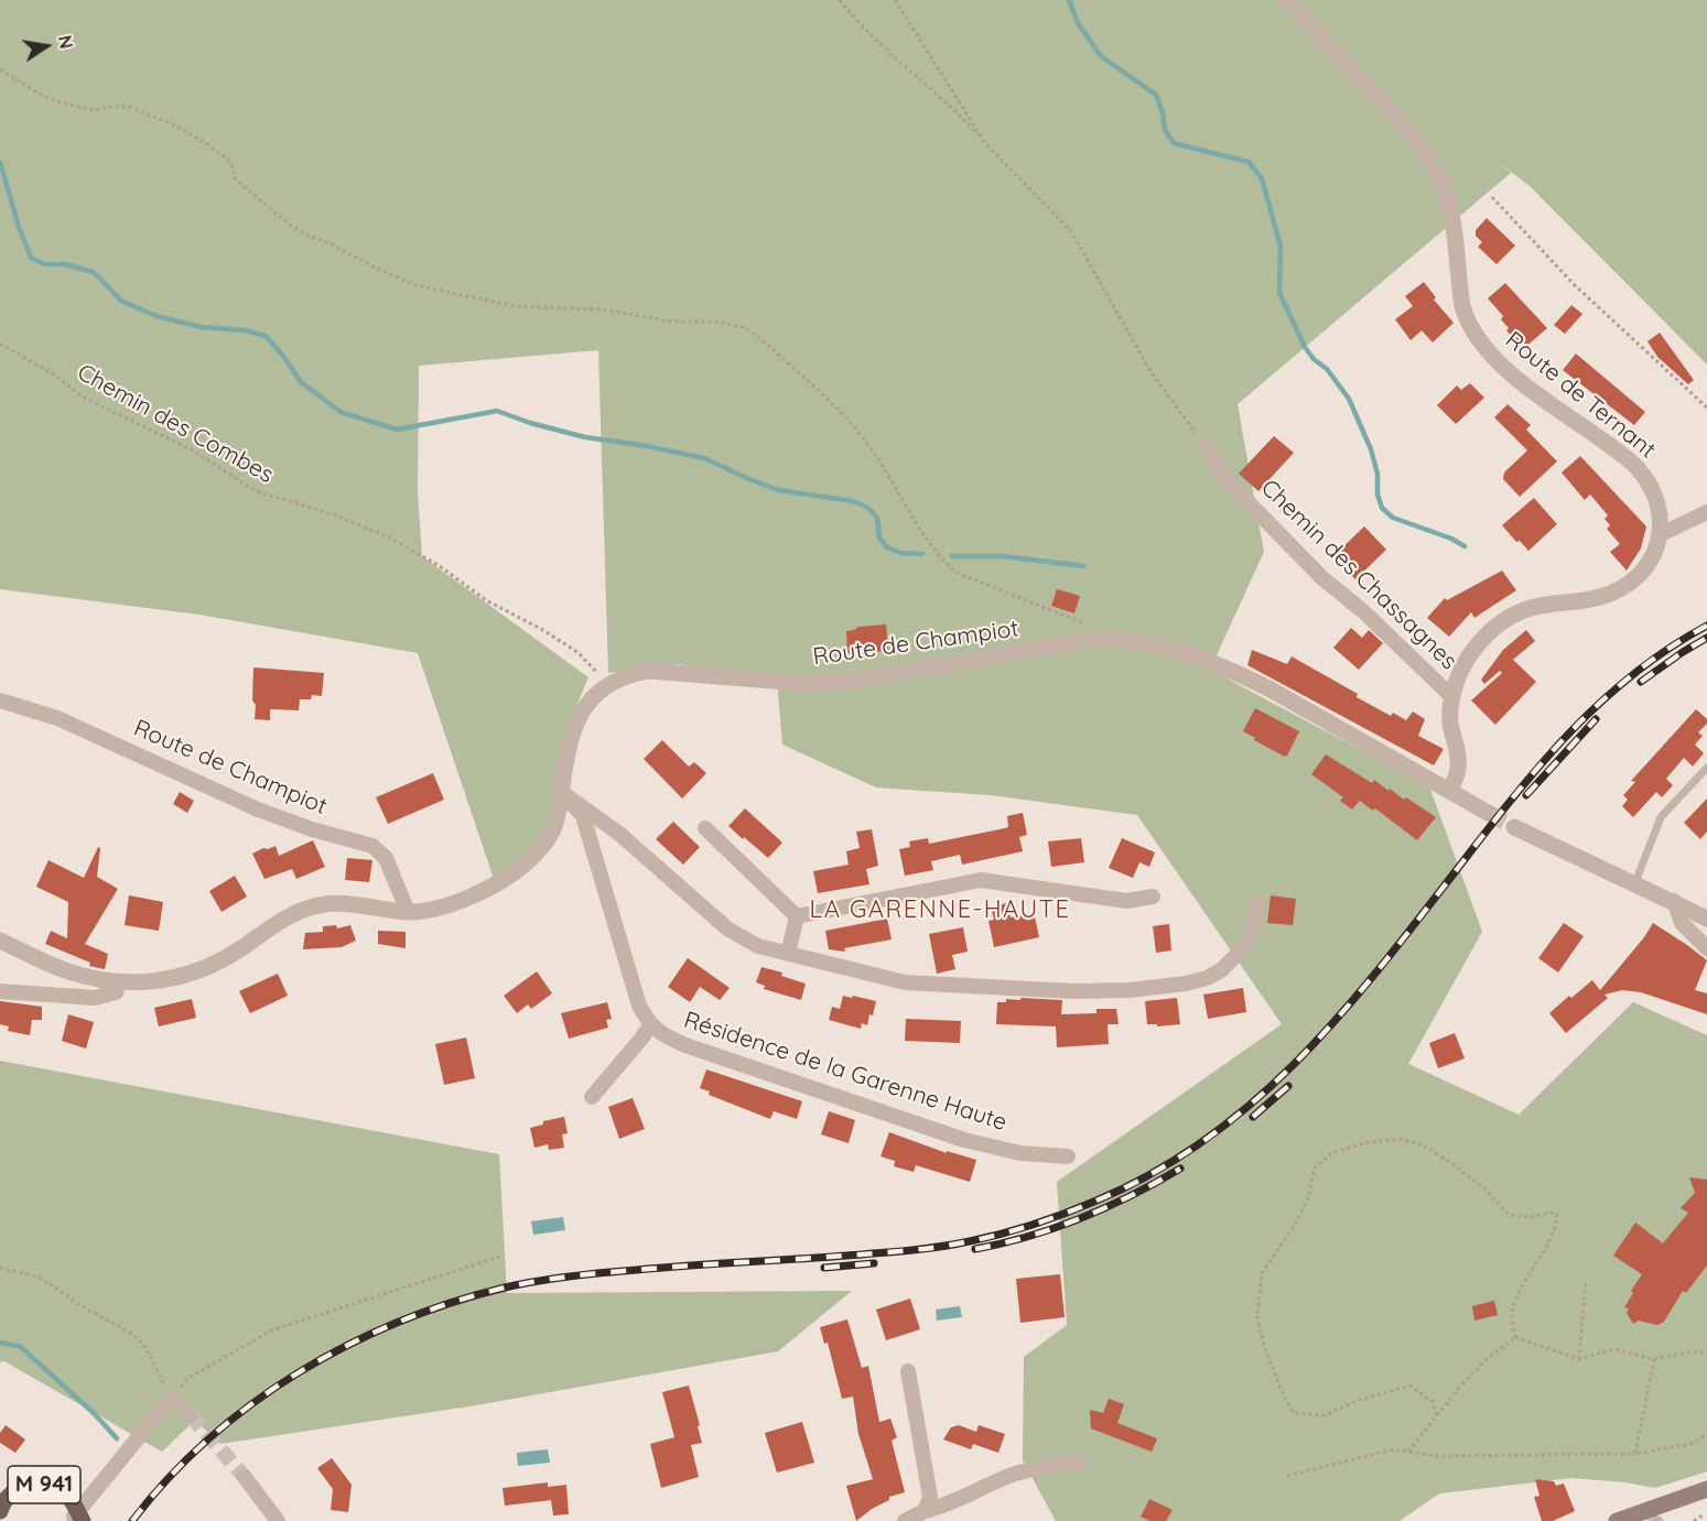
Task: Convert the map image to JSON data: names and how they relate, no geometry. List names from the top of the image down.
{
  "streets": {
    "main road": ["M 941"],
    "street": [
      "Route de Ternant",
      "Chemin des Chassagnes",
      "Route de Champiot",
      "Résidence de la Garenne Haute"
    ],
    "path": ["Chemin des Combes"]
  },
  "crossings": [
    ["Chemin des Combes", "Route de Champiot"],
    ["Route de Champiot", "Résidence de la Garenne Haute"]
  ],
  "districts": ["LA GARENNE-HAUTE"],
  "north": "right"
}
